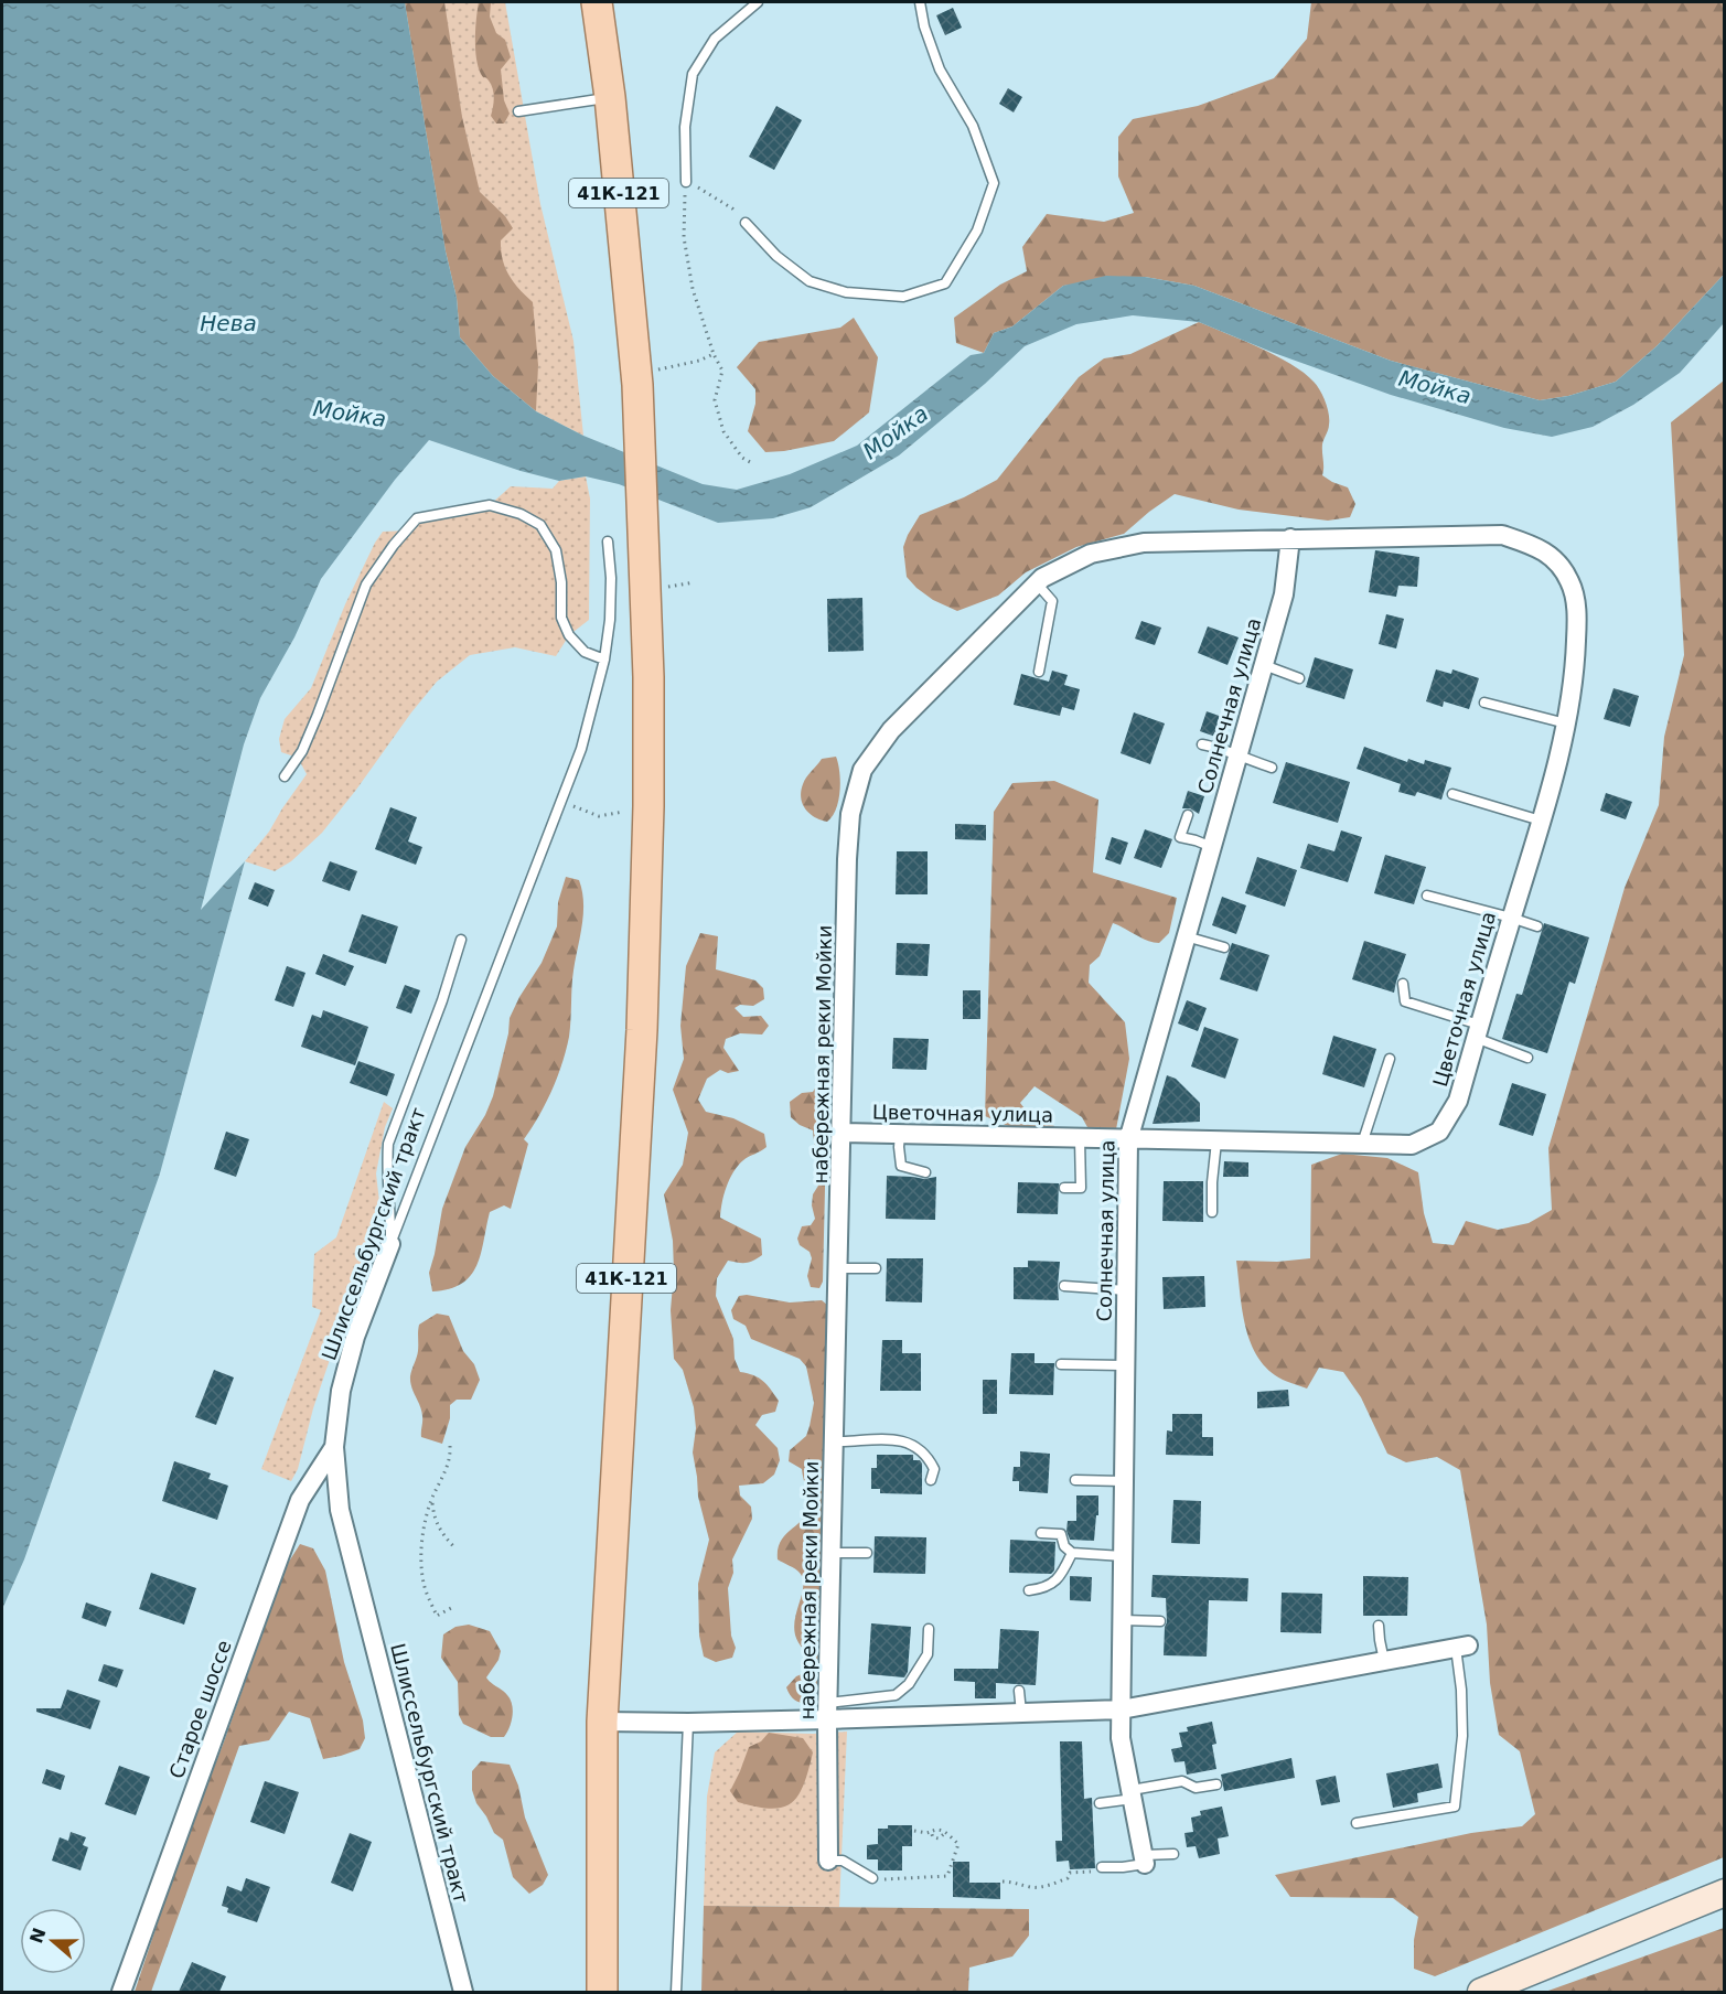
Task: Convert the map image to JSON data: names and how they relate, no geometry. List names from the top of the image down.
{
  "streets": {
    "main road": ["41К-121"],
    "street": [
      "Солнечная улица",
      "Цветочная улица",
      "набережная реки Мойки",
      "Шлиссельбургский тракт",
      "Старое шоссе"
    ]
  },
  "crossings": [
    ["Солнечная улица", "Цветочная улица"],
    ["Солнечная улица", "набережная реки Мойки"],
    ["Цветочная улица", "набережная реки Мойки"],
    ["Шлиссельбургский тракт", "Старое шоссе"]
  ],
  "water": ["Нева", "Мойка"],
  "north": "left"
}
